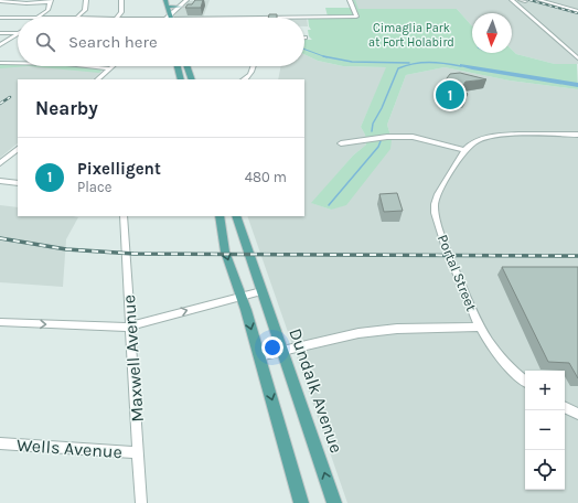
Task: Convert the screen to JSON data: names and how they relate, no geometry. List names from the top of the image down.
{
  "streets": {
    "main road": ["Dundalk Avenue"],
    "street": ["Portal Street", "Maxwell Avenue", "Wells Avenue"]
  },
  "crossings": [
    ["Maxwell Avenue", "Wells Avenue"]
  ],
  "parks": ["Cimaglia Park at Fort Holabird"],
  "north": "bottom",
  "page": {
    "search": "Search here",
    "pins": "1",
    "heading": "Nearby",
    "list": [
      {
        "mark": "1",
        "name": "Pixelligent",
        "note": "Place",
        "value": "480 m"
      }
    ],
    "map_buttons": ["+", "−"]
  }
}
